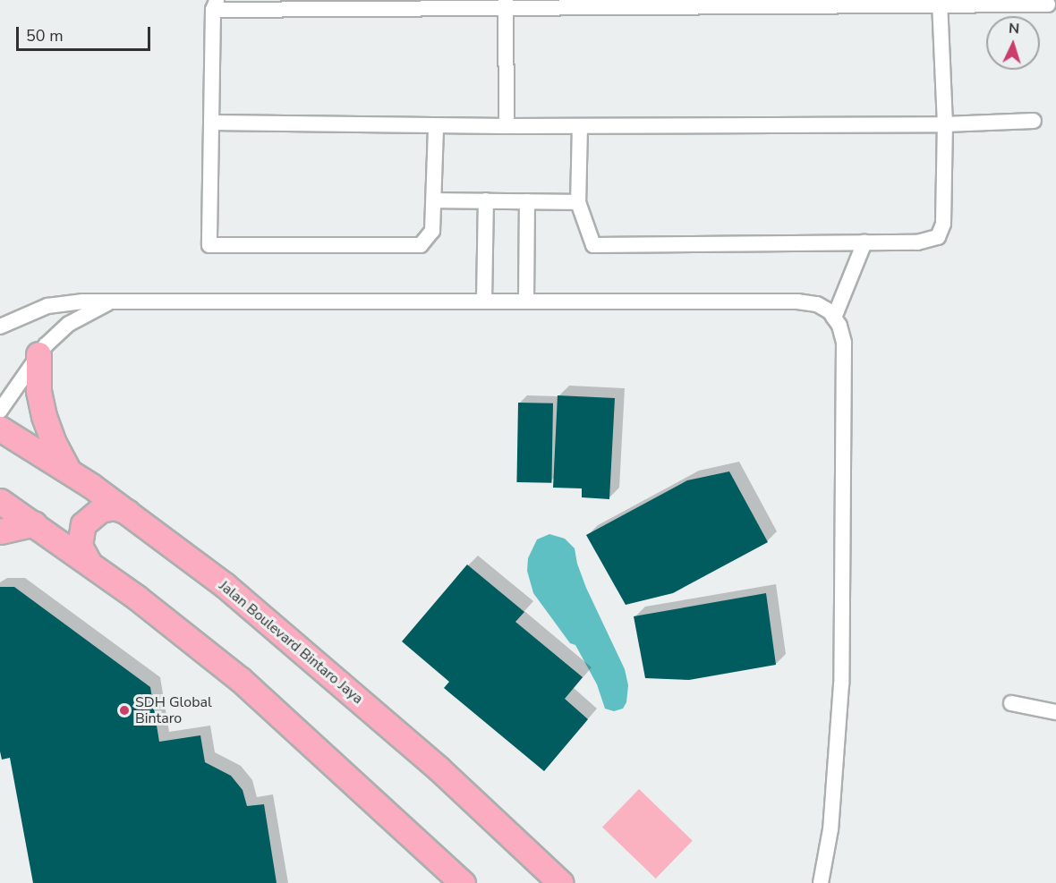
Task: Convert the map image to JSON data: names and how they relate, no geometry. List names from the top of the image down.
{
  "streets": {
    "main road": ["Jalan Boulevard Bintaro Jaya"]
  },
  "places": ["SDH Global Bintaro"],
  "scale_bar": "50 m",
  "north": "top"
}
